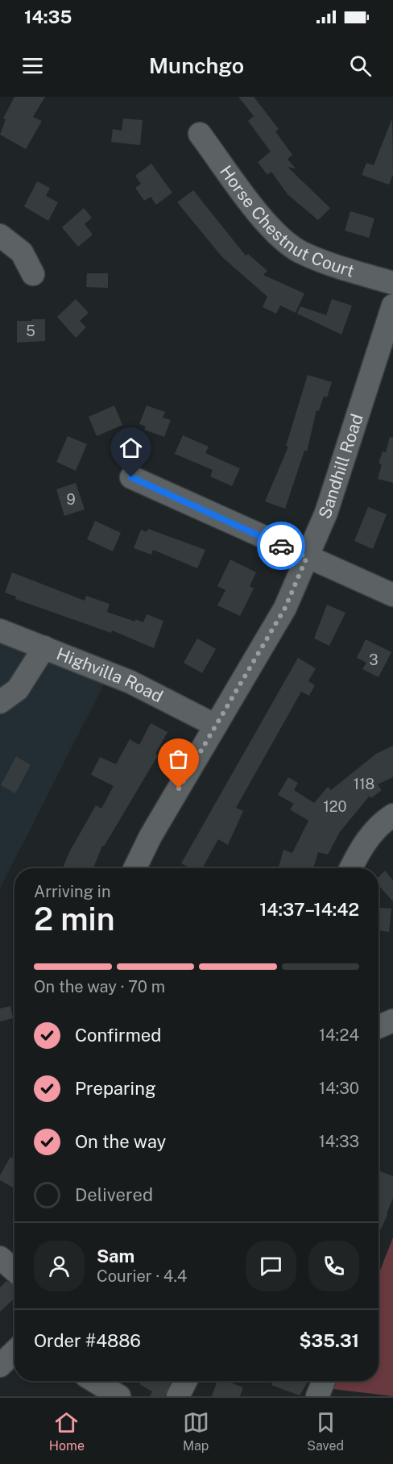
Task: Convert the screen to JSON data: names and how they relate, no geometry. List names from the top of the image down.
{
  "streets": {
    "street": ["Horse Chestnut Court", "Sandhill Road", "Highvilla Road"]
  },
  "crossings": [
    ["Sandhill Road", "Highvilla Road"]
  ],
  "house_numbers": [
    "5",
    "9",
    "3",
    "118",
    "120"
  ],
  "page": {
    "status": "14:35",
    "header": "Munchgo",
    "heading": ["2 min", "Arriving in", "14:37–14:42"],
    "panel": [
      "Sam",
      "Courier · 4.4",
      "Order #4886",
      "$35.31"
    ],
    "bar": "On the way · 70 m",
    "list": [
      ["Confirmed", "14:24"],
      ["Preparing", "14:30"],
      ["On the way", "14:33"],
      "Delivered"
    ],
    "tabs": ["Home", "Map", "Saved"]
  }
}
